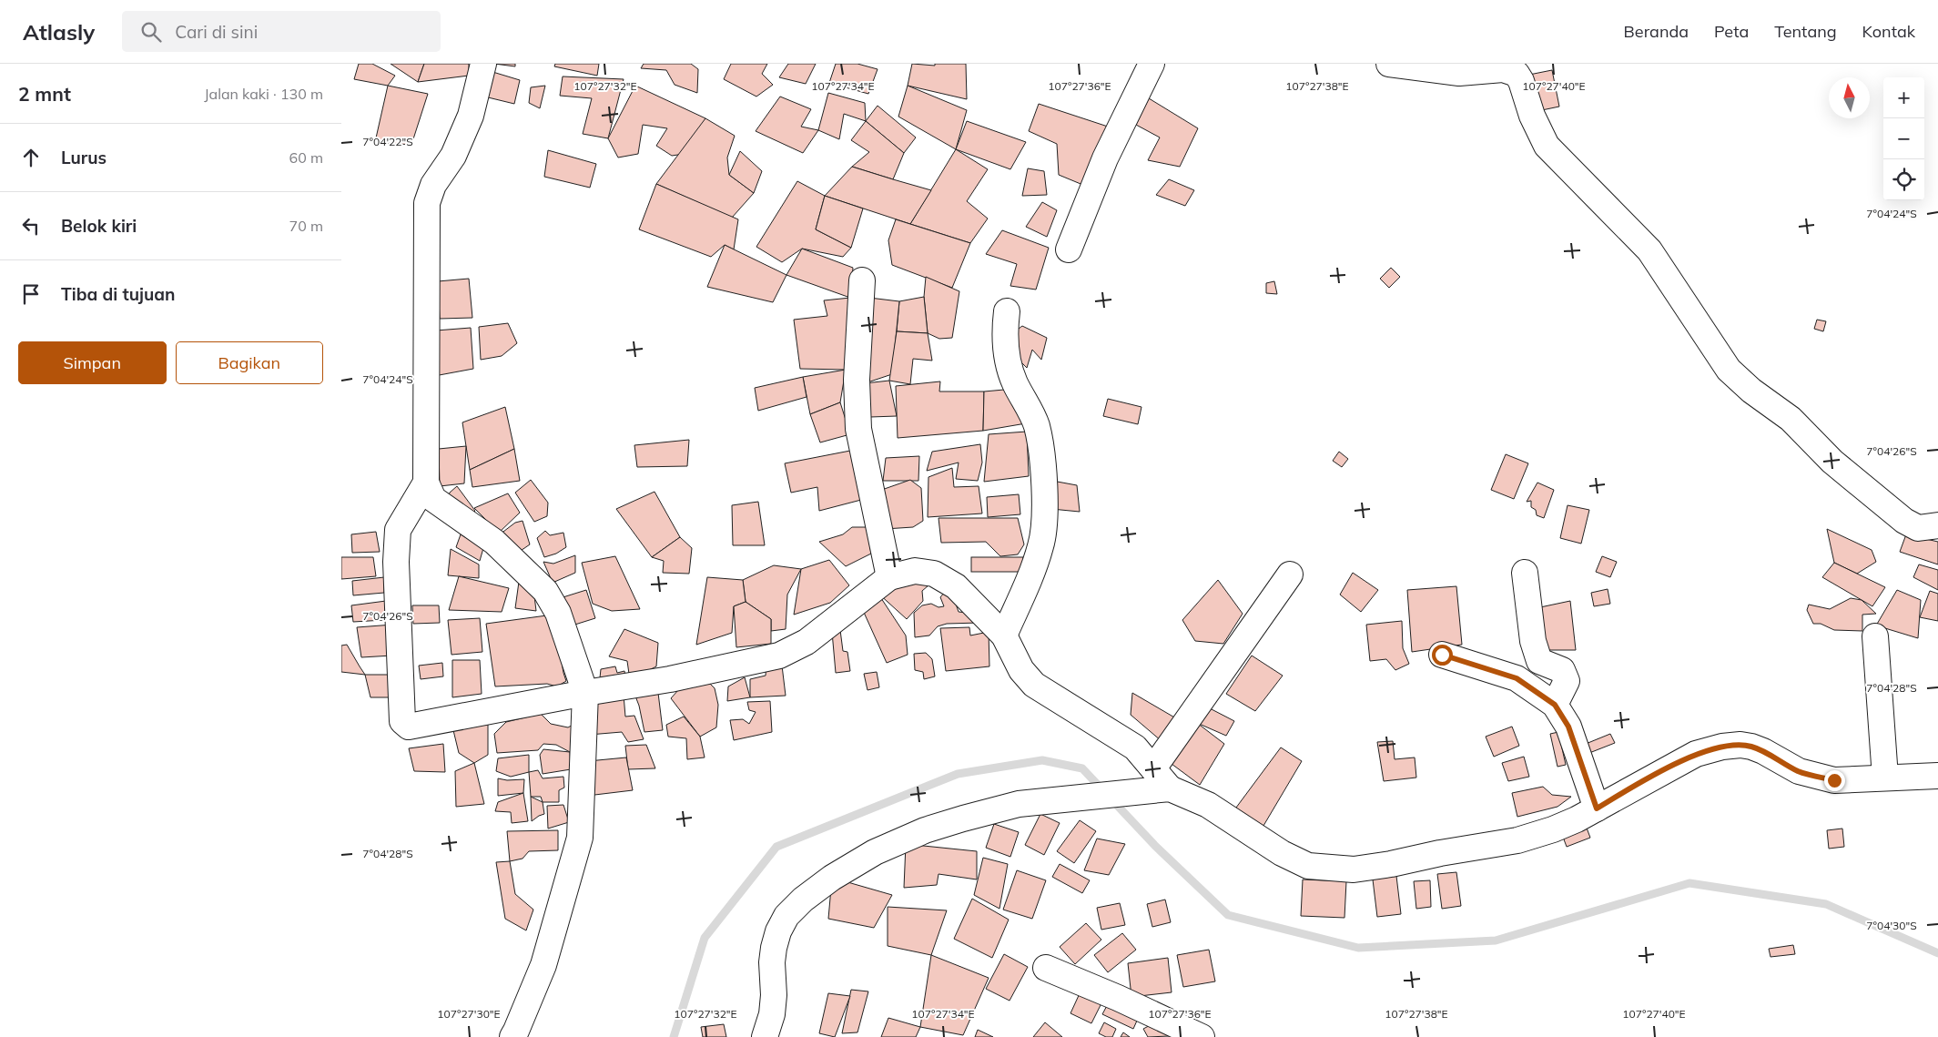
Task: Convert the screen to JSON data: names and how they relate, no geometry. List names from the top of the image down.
{
  "north": "top",
  "page": {
    "header": "Atlasly",
    "search": "Cari di sini",
    "nav": [
      "Beranda",
      "Peta",
      "Tentang",
      "Kontak"
    ],
    "heading": ["2 mnt", "Jalan kaki · 130 m"],
    "map_buttons": ["+", "−"],
    "list": [
      ["Lurus", "60 m"],
      ["Belok kiri", "70 m"],
      "Tiba di tujuan"
    ],
    "buttons": ["Simpan", "Bagikan"]
  },
  "coordinates": [
    "107°27'32\"E",
    "107°27'34\"E",
    "107°27'36\"E",
    "107°27'38\"E",
    "107°27'40\"E",
    "7°04'22\"S",
    "7°04'24\"S",
    "7°04'26\"S",
    "7°04'28\"S",
    "7°04'30\"S",
    "107°27'30\"E"
  ]
}
